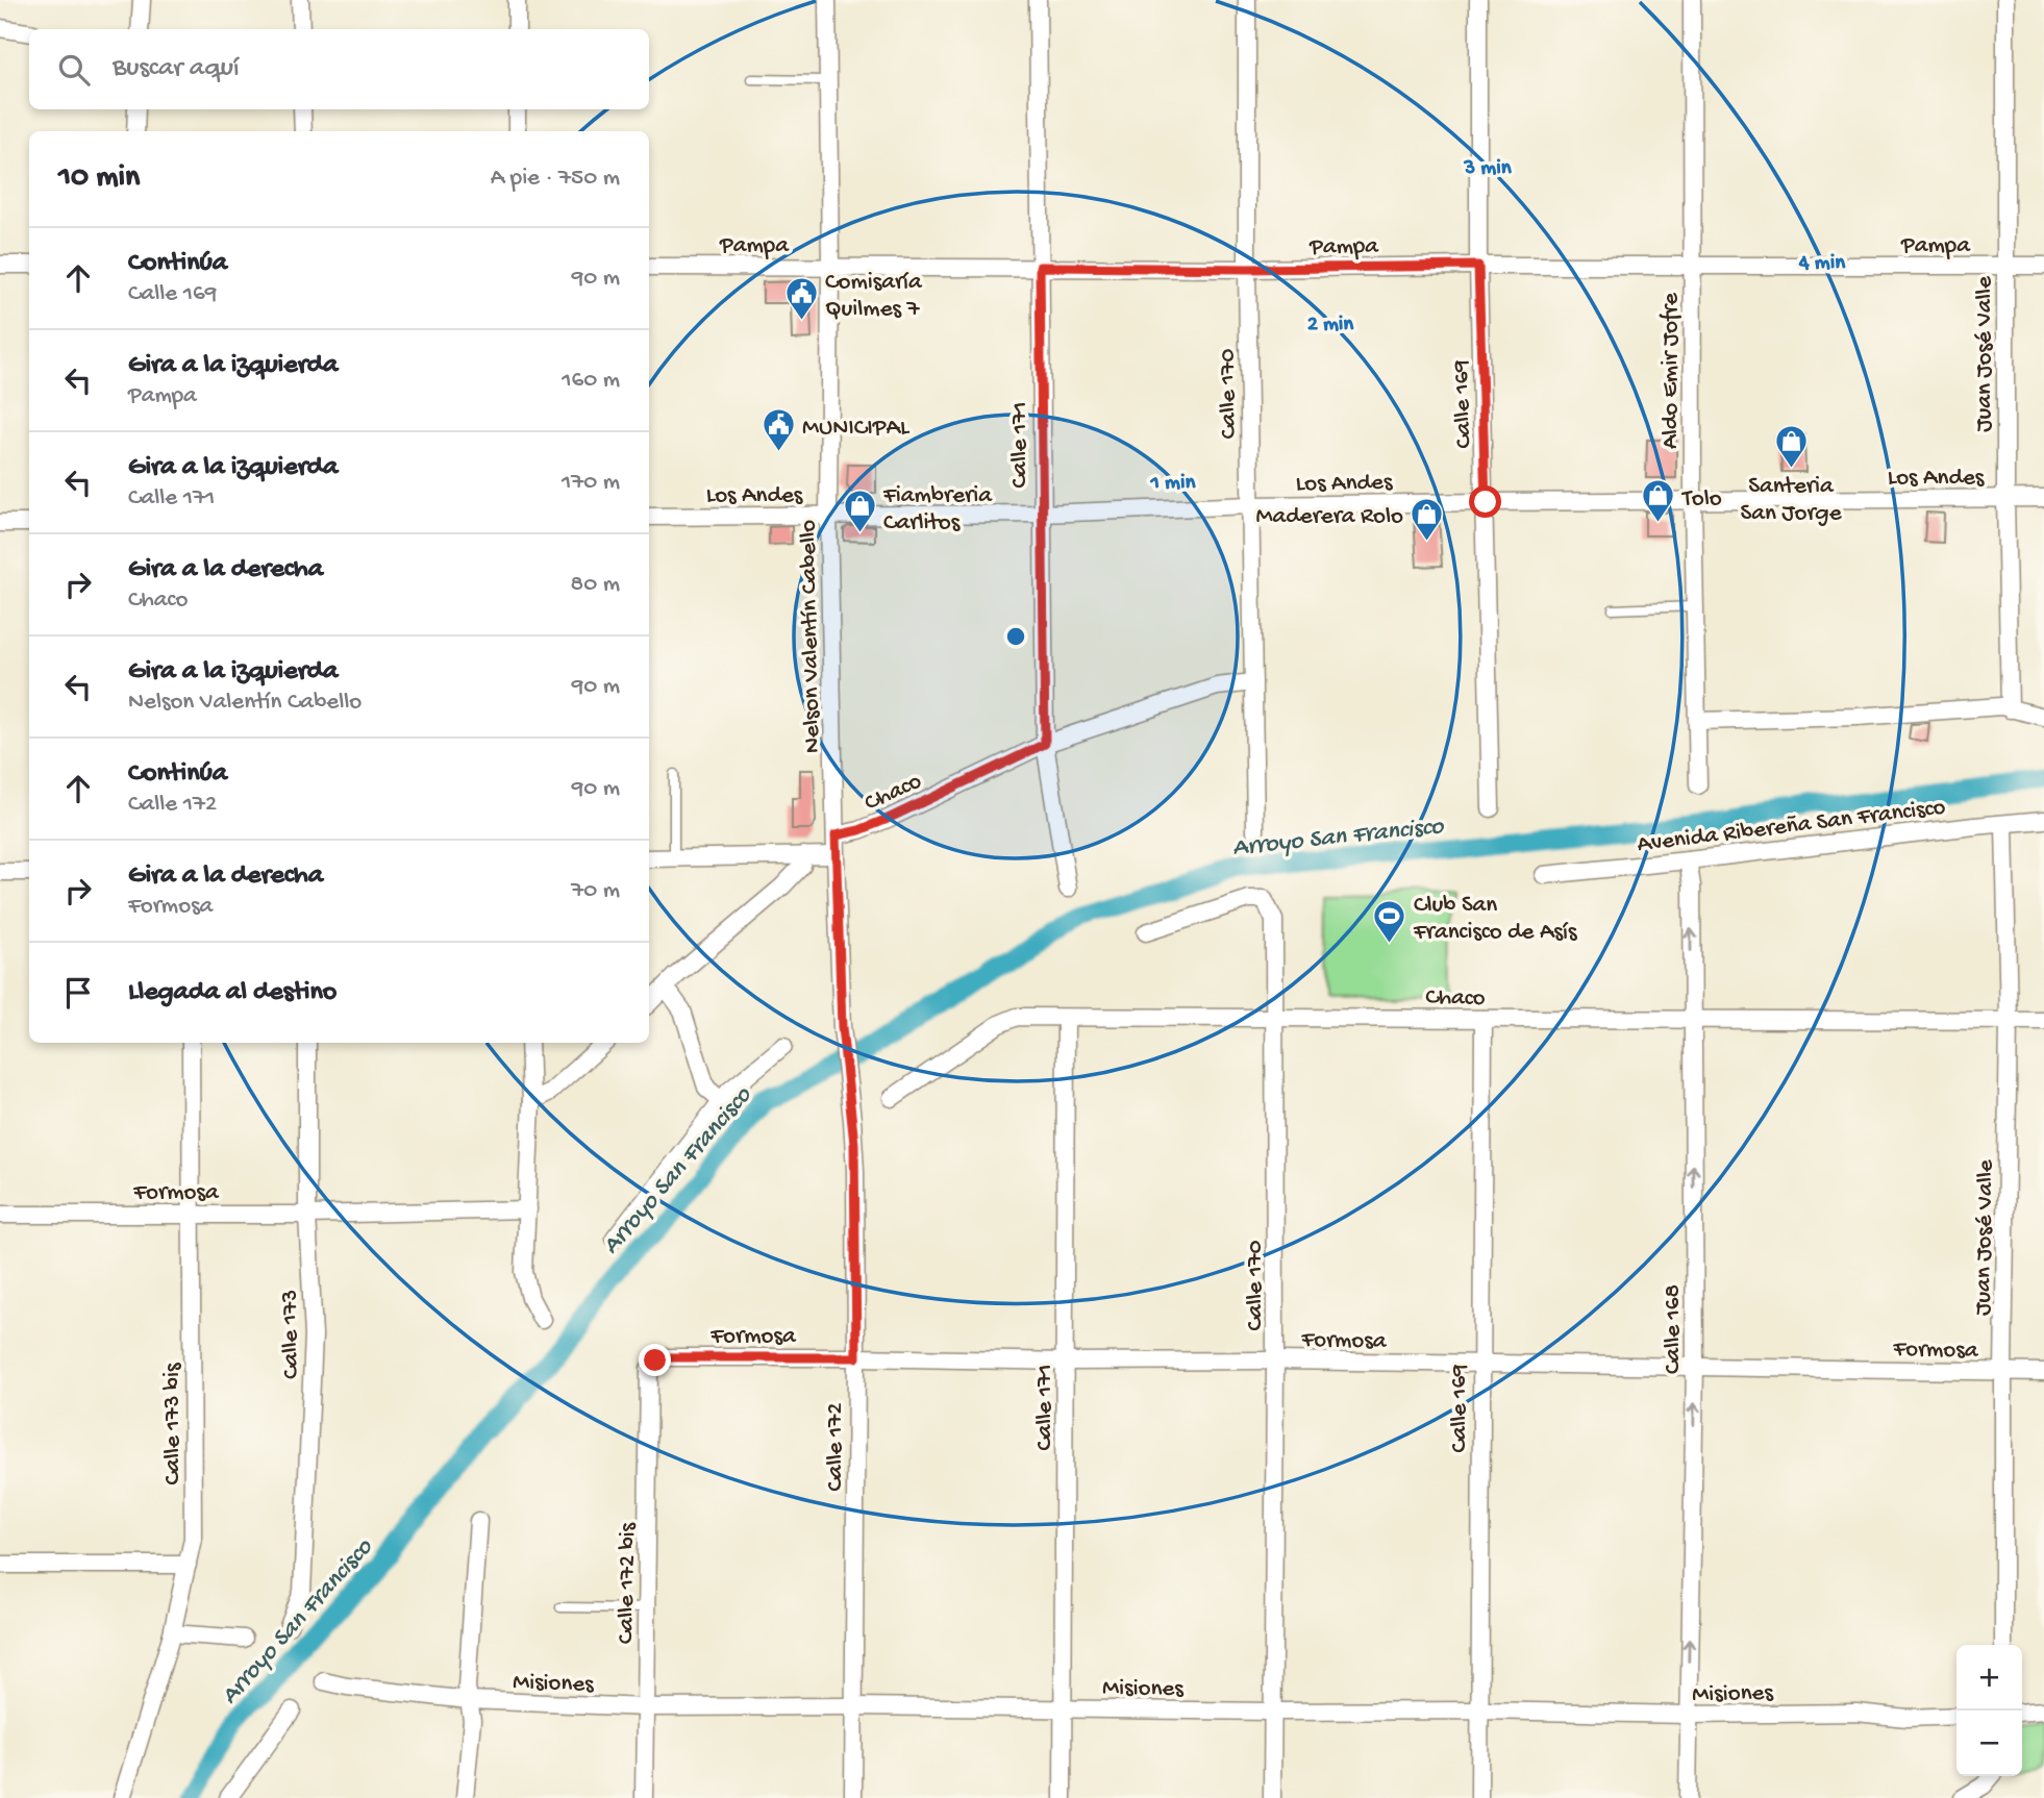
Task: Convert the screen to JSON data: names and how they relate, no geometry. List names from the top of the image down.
{
  "streets": {
    "street": [
      "Pampa",
      "Juan José Valle",
      "Aldo Emir Jofre",
      "Calle 170",
      "Calle 169",
      "Calle 171",
      "Los Andes",
      "Nelson Valentín Cabello",
      "Chaco",
      "Avenida Ribereña San Francisco",
      "Formosa",
      "Calle 168",
      "Calle 173",
      "Calle 173 bis",
      "Calle 172",
      "Calle 172 bis",
      "Misiones"
    ]
  },
  "crossings": [
    ["Pampa", "Juan José Valle"],
    ["Pampa", "Aldo Emir Jofre"],
    ["Pampa", "Calle 170"],
    ["Pampa", "Calle 169"],
    ["Pampa", "Calle 171"],
    ["Pampa", "Nelson Valentín Cabello"],
    ["Juan José Valle", "Los Andes"],
    ["Juan José Valle", "Chaco"],
    ["Juan José Valle", "Avenida Ribereña San Francisco"],
    ["Juan José Valle", "Formosa"],
    ["Aldo Emir Jofre", "Los Andes"],
    ["Calle 170", "Los Andes"],
    ["Calle 170", "Chaco"],
    ["Calle 170", "Formosa"],
    ["Calle 170", "Misiones"],
    ["Calle 169", "Los Andes"],
    ["Calle 169", "Chaco"],
    ["Calle 169", "Formosa"],
    ["Calle 169", "Misiones"],
    ["Calle 171", "Los Andes"],
    ["Calle 171", "Chaco"],
    ["Calle 171", "Formosa"],
    ["Calle 171", "Misiones"],
    ["Los Andes", "Nelson Valentín Cabello"],
    ["Nelson Valentín Cabello", "Chaco"],
    ["Nelson Valentín Cabello", "Calle 172"],
    ["Chaco", "Calle 168"],
    ["Avenida Ribereña San Francisco", "Calle 168"],
    ["Formosa", "Calle 168"],
    ["Formosa", "Calle 173"],
    ["Formosa", "Calle 173 bis"],
    ["Formosa", "Calle 172"],
    ["Formosa", "Calle 172 bis"],
    ["Calle 168", "Misiones"],
    ["Calle 172", "Misiones"],
    ["Calle 172 bis", "Misiones"]
  ],
  "one_way": ["Calle 168"],
  "water": ["Arroyo San Francisco"],
  "places": {
    "public building": ["Comisaría Quilmes 7", "MUNICIPAL"],
    "shop": [
      "Santeria San Jorge",
      "Tolo",
      "Fiambreria Carlitos",
      "Maderera Rolo"
    ],
    "sports": ["Club San Francisco de Asís"]
  },
  "page": {
    "search": "Buscar aquí",
    "heading": ["10 min", "A pie · 750 m"],
    "list": [
      ["Continúa", "Calle 169", "90 m"],
      ["Gira a la izquierda", "Pampa", "160 m"],
      ["Gira a la izquierda", "Calle 171", "170 m"],
      ["Gira a la derecha", "Chaco", "80 m"],
      ["Gira a la izquierda", "Nelson Valentín Cabello", "90 m"],
      ["Continúa", "Calle 172", "90 m"],
      ["Gira a la derecha", "Formosa", "70 m"],
      "Llegada al destino"
    ],
    "map_buttons": ["+", "−"]
  },
  "rings": [
    "3 min",
    "4 min",
    "2 min",
    "1 min"
  ]
}
